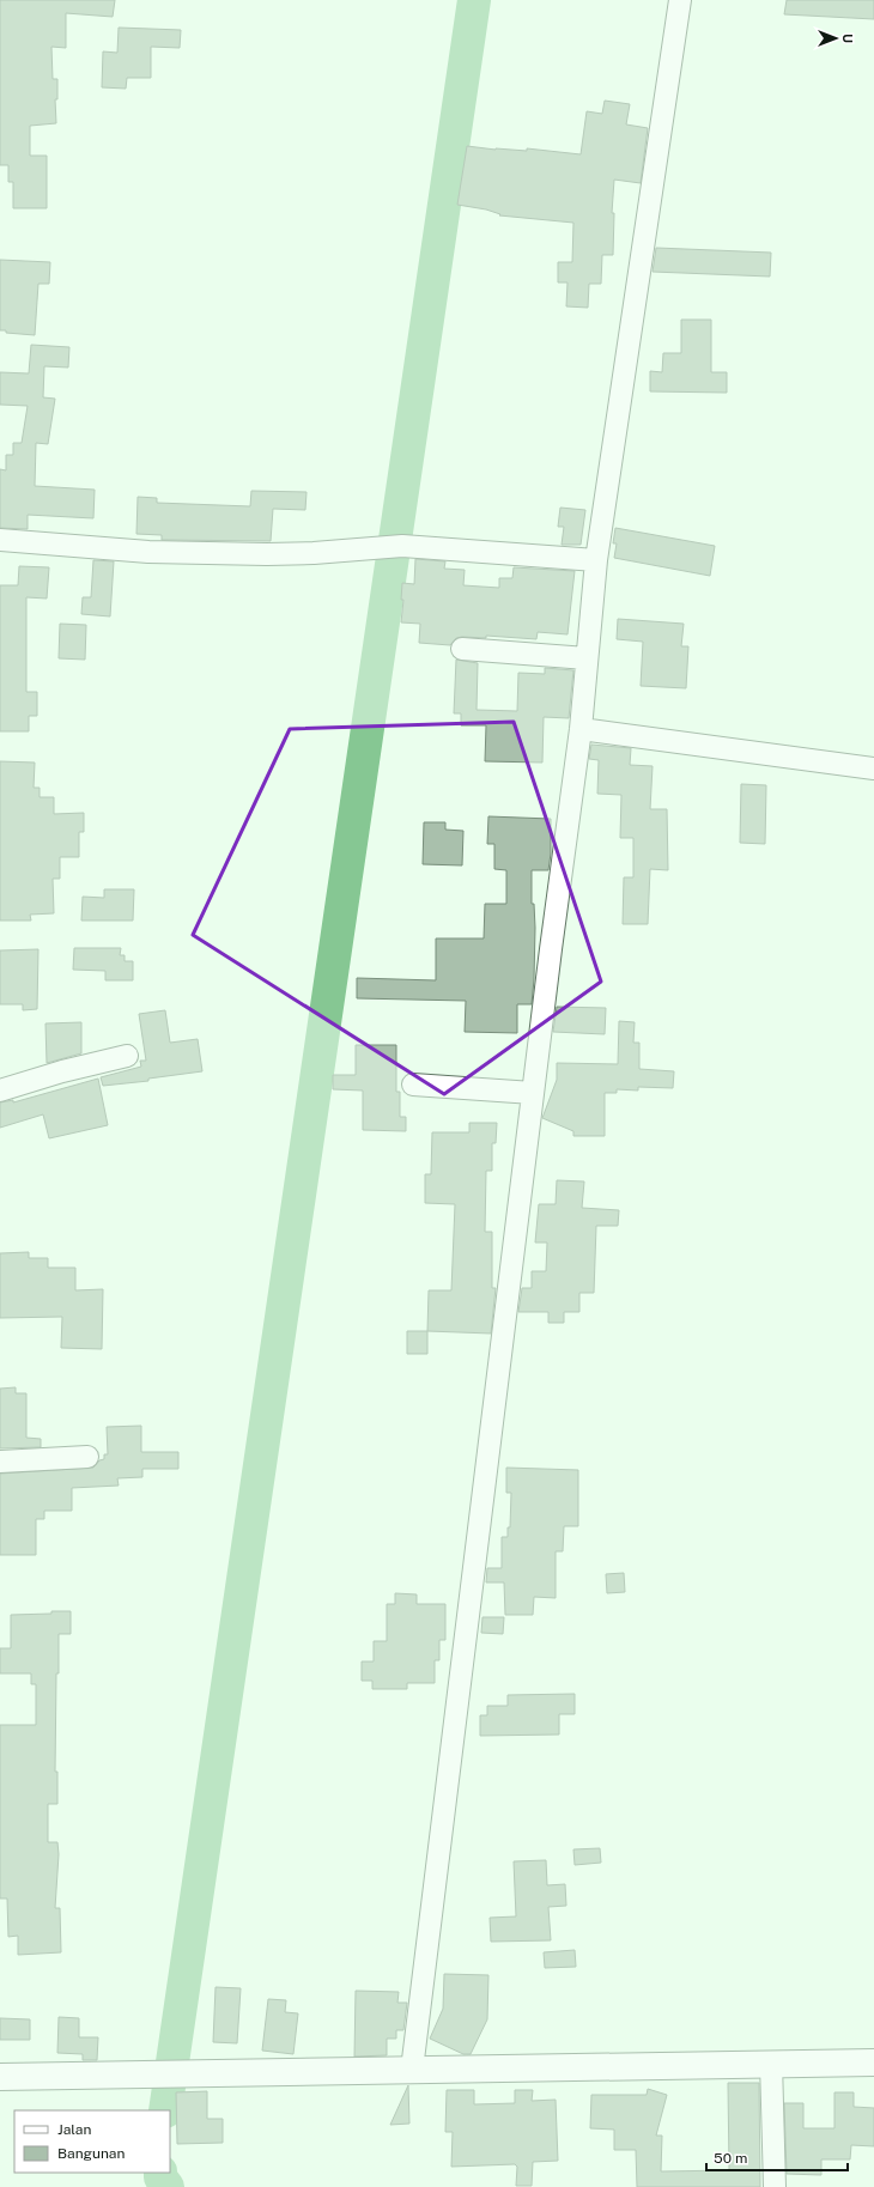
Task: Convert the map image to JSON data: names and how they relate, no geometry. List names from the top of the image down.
{
  "legend": ["Jalan", "Bangunan"],
  "scale_bar": "50 m",
  "north": "right"
}
